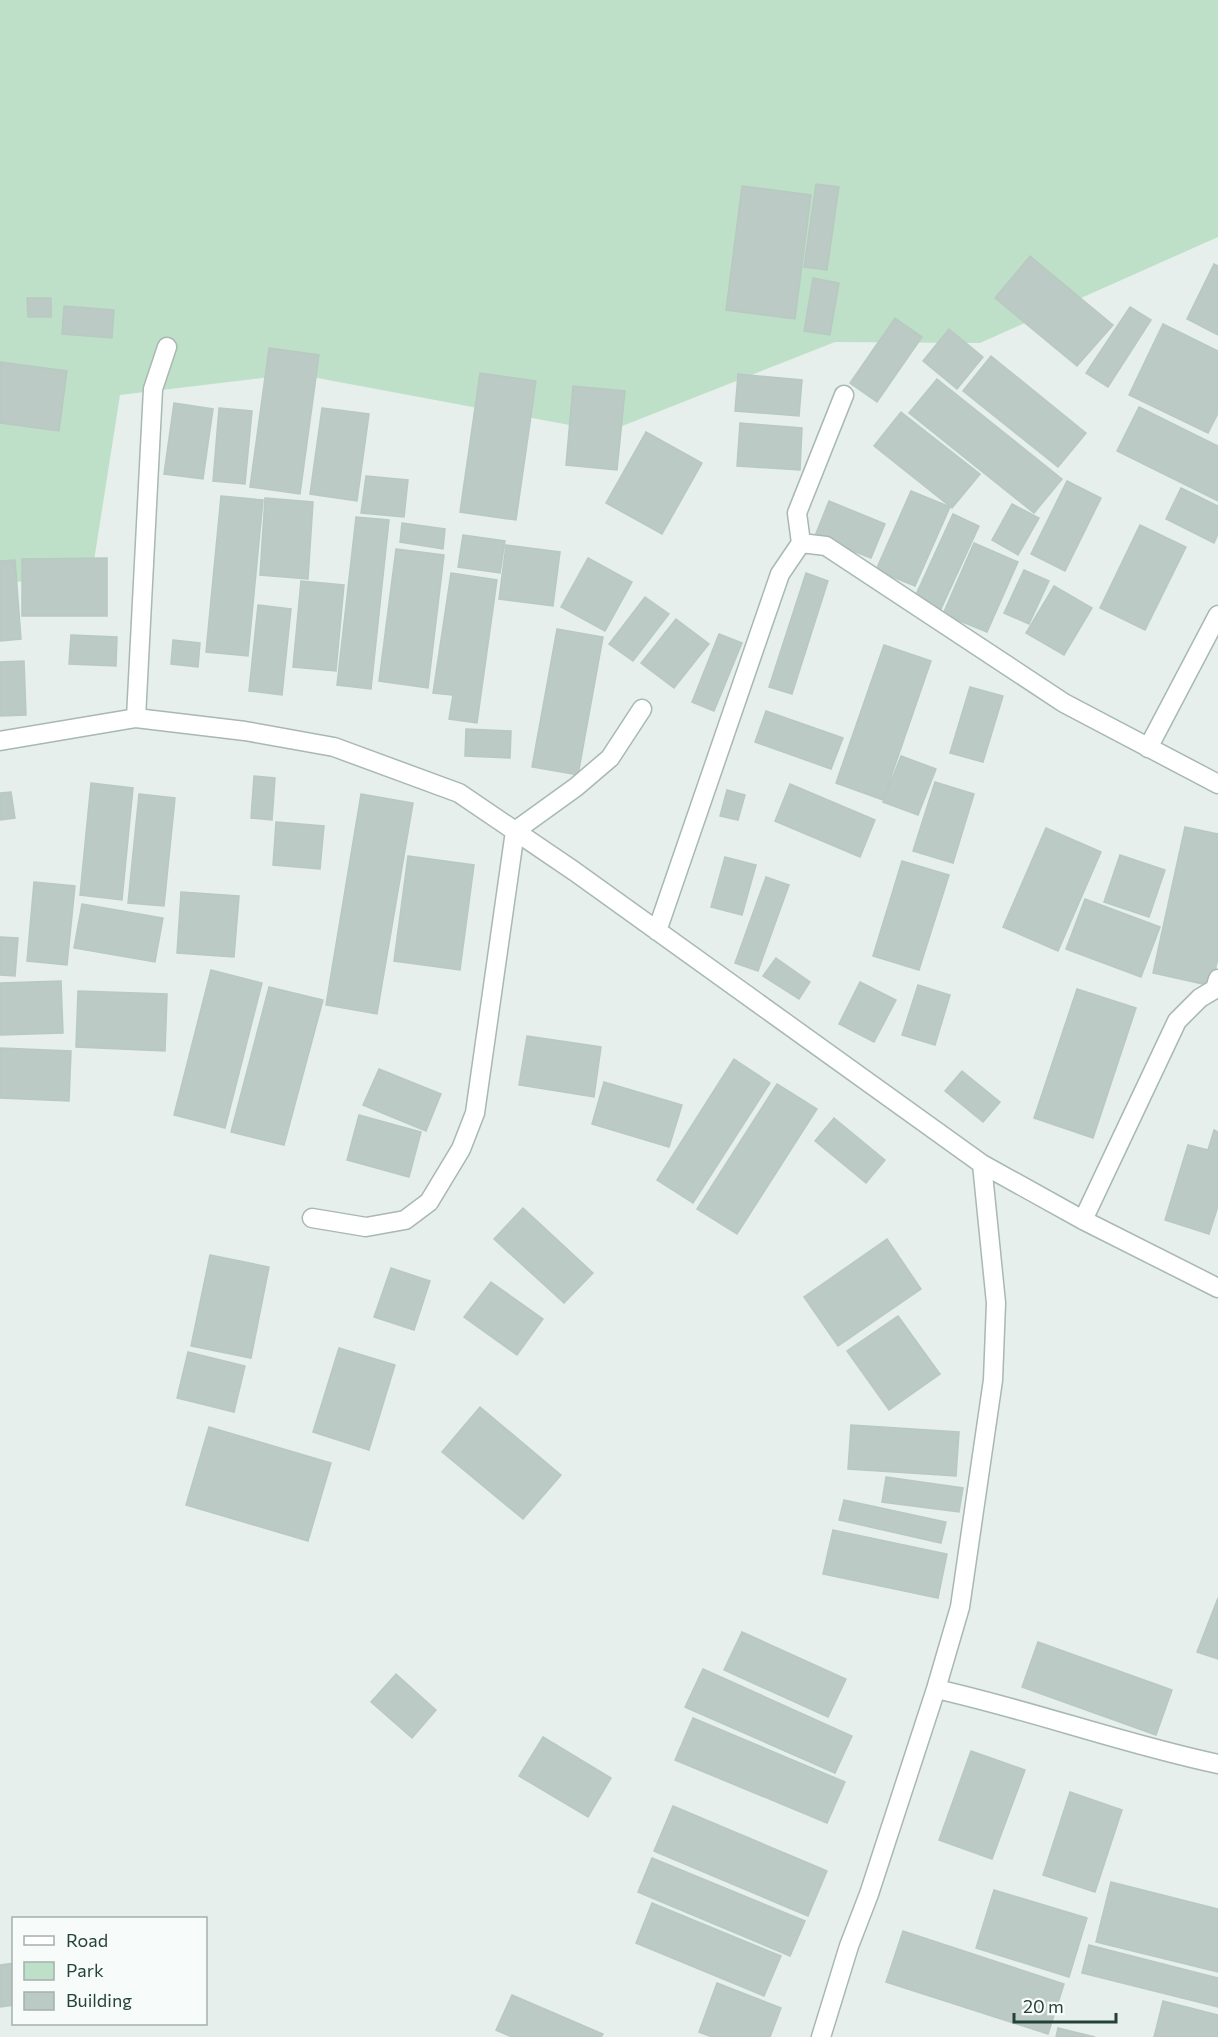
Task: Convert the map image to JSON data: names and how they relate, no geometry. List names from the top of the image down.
{
  "legend": ["Road", "Park", "Building"],
  "scale_bar": "20 m"
}
